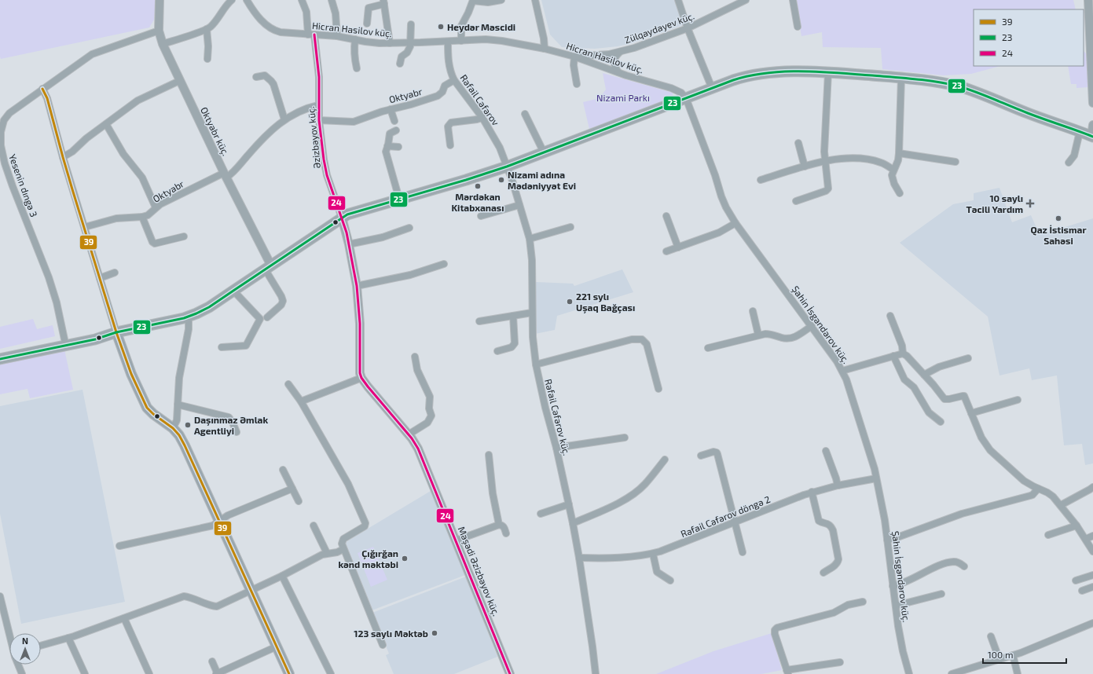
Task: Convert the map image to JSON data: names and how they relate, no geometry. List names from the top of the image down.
{
  "streets": {
    "street": [
      "Zülqaydayev küç.",
      "Hicran Hasilov küç.",
      "Oktyabr",
      "Rəfail Cəfərov",
      "Oktyabr küç.",
      "Əzizbəyov küç.",
      "Yesenin dıngə 3",
      "Şahin İsgəndərov küç.",
      "Rəfail Cəfərov küç.",
      "Rəfail Cəfərov döngə 2",
      "Məşədi Əzizbəyov küç."
    ]
  },
  "crossings": [
    ["Zülqaydayev küç.", "Hicran Hasilov küç."],
    ["Hicran Hasilov küç.", "Rəfail Cəfərov"],
    ["Hicran Hasilov küç.", "Əzizbəyov küç."],
    ["Hicran Hasilov küç.", "Şahin İsgəndərov küç."],
    ["Oktyabr", "Rəfail Cəfərov"],
    ["Oktyabr", "Oktyabr küç."],
    ["Oktyabr", "Əzizbəyov küç."],
    ["Rəfail Cəfərov", "Rəfail Cəfərov küç."],
    ["Oktyabr küç.", "Yesenin dıngə 3"],
    ["Şahin İsgəndərov küç.", "Rəfail Cəfərov döngə 2"],
    ["Rəfail Cəfərov küç.", "Rəfail Cəfərov döngə 2"]
  ],
  "parks": ["Nizami Parkı"],
  "places": {
    "other": [
      "Heydər Məscidi",
      "Nizami adına Mədəniyyət Evi",
      "Mərdəkan Kitabxanası",
      "Qaz İstismar Sahəsi",
      "221 sylı Uşaq Bağçası",
      "Daşınmaz Əmlak Agentliyi",
      "Çığırğan kənd məktəbi",
      "123 saylı Məktəb"
    ],
    "health": ["10 saylı Təcili Yardım"]
  },
  "lines": ["transit line 24", "transit line 23", "transit line 39"],
  "legend": ["39", "23", "24"],
  "scale_bar": "100 m",
  "north": "top"
}
